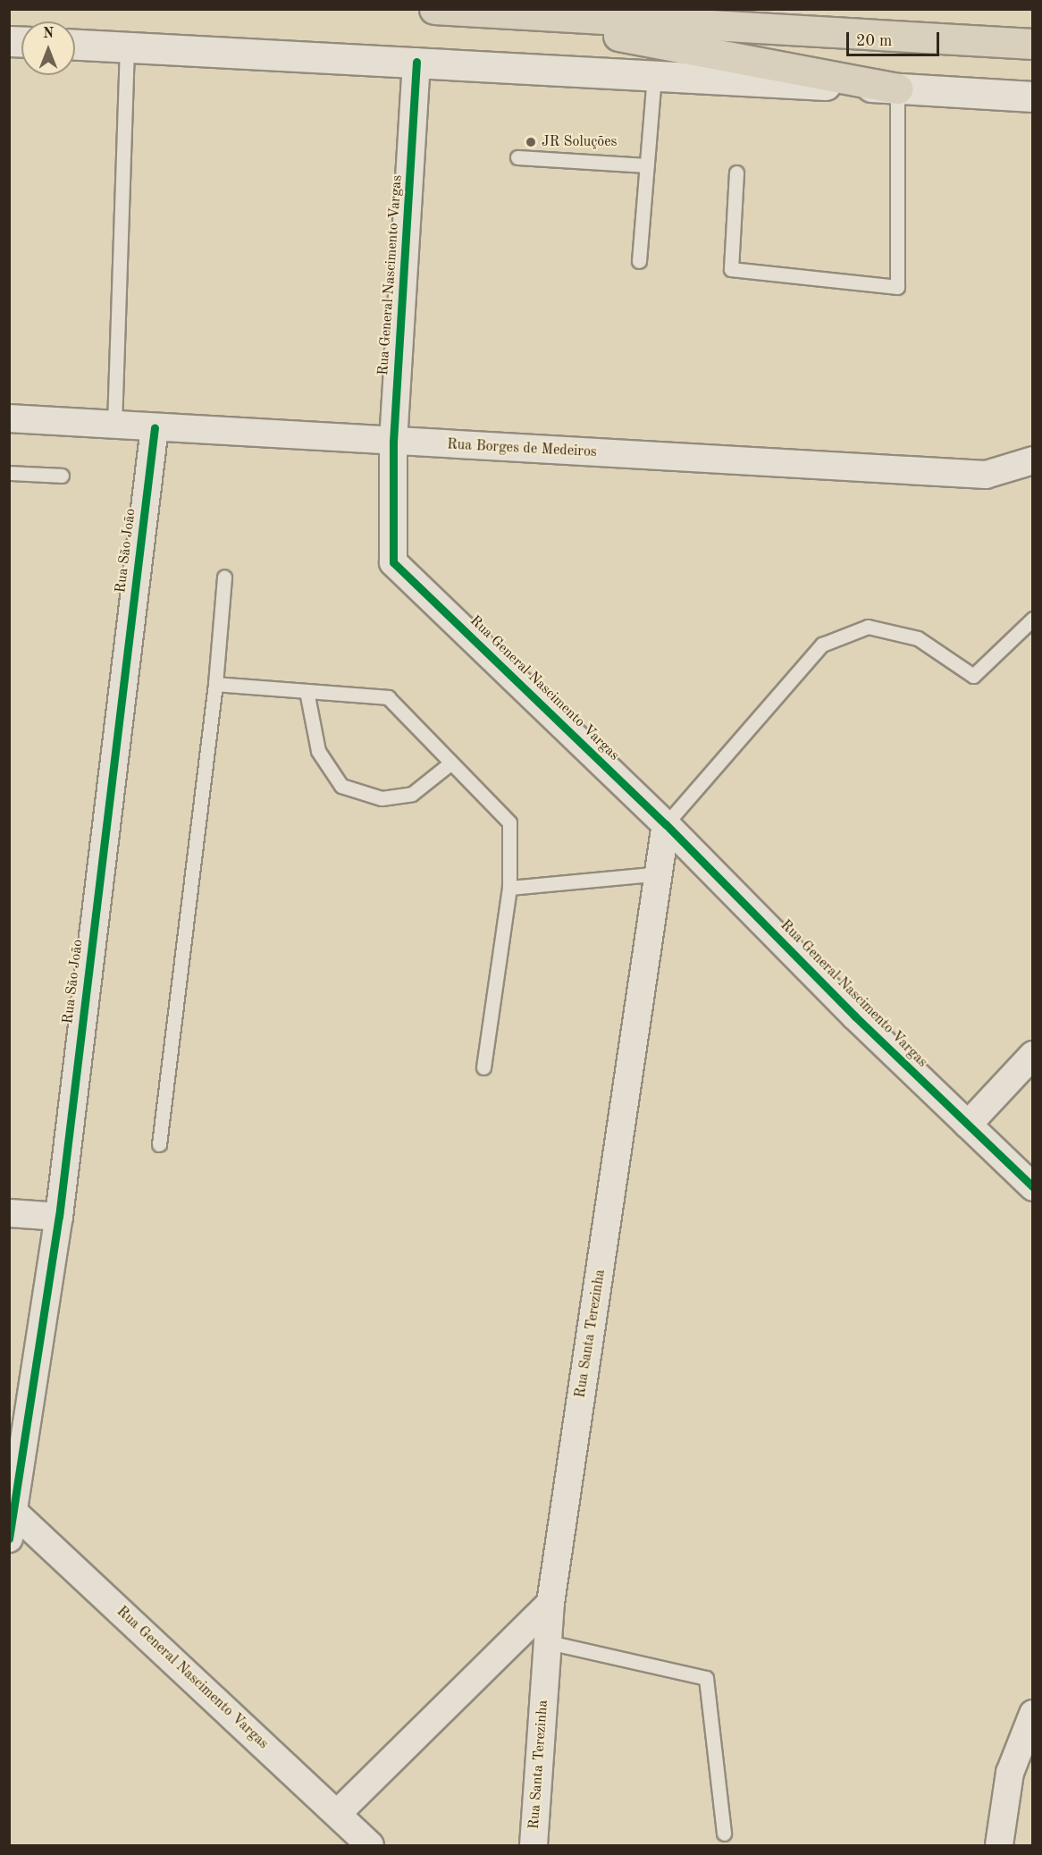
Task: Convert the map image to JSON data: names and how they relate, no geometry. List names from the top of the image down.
{
  "streets": {
    "street": [
      "Rua General Nascimento Vargas",
      "Rua Borges de Medeiros",
      "Rua São João",
      "Rua Santa Terezinha"
    ]
  },
  "crossings": [
    ["Rua General Nascimento Vargas", "Rua Borges de Medeiros"],
    ["Rua General Nascimento Vargas", "Rua São João"],
    ["Rua General Nascimento Vargas", "Rua Santa Terezinha"],
    ["Rua Borges de Medeiros", "Rua São João"]
  ],
  "places": ["JR Soluções"],
  "scale_bar": "20 m",
  "north": "top"
}
